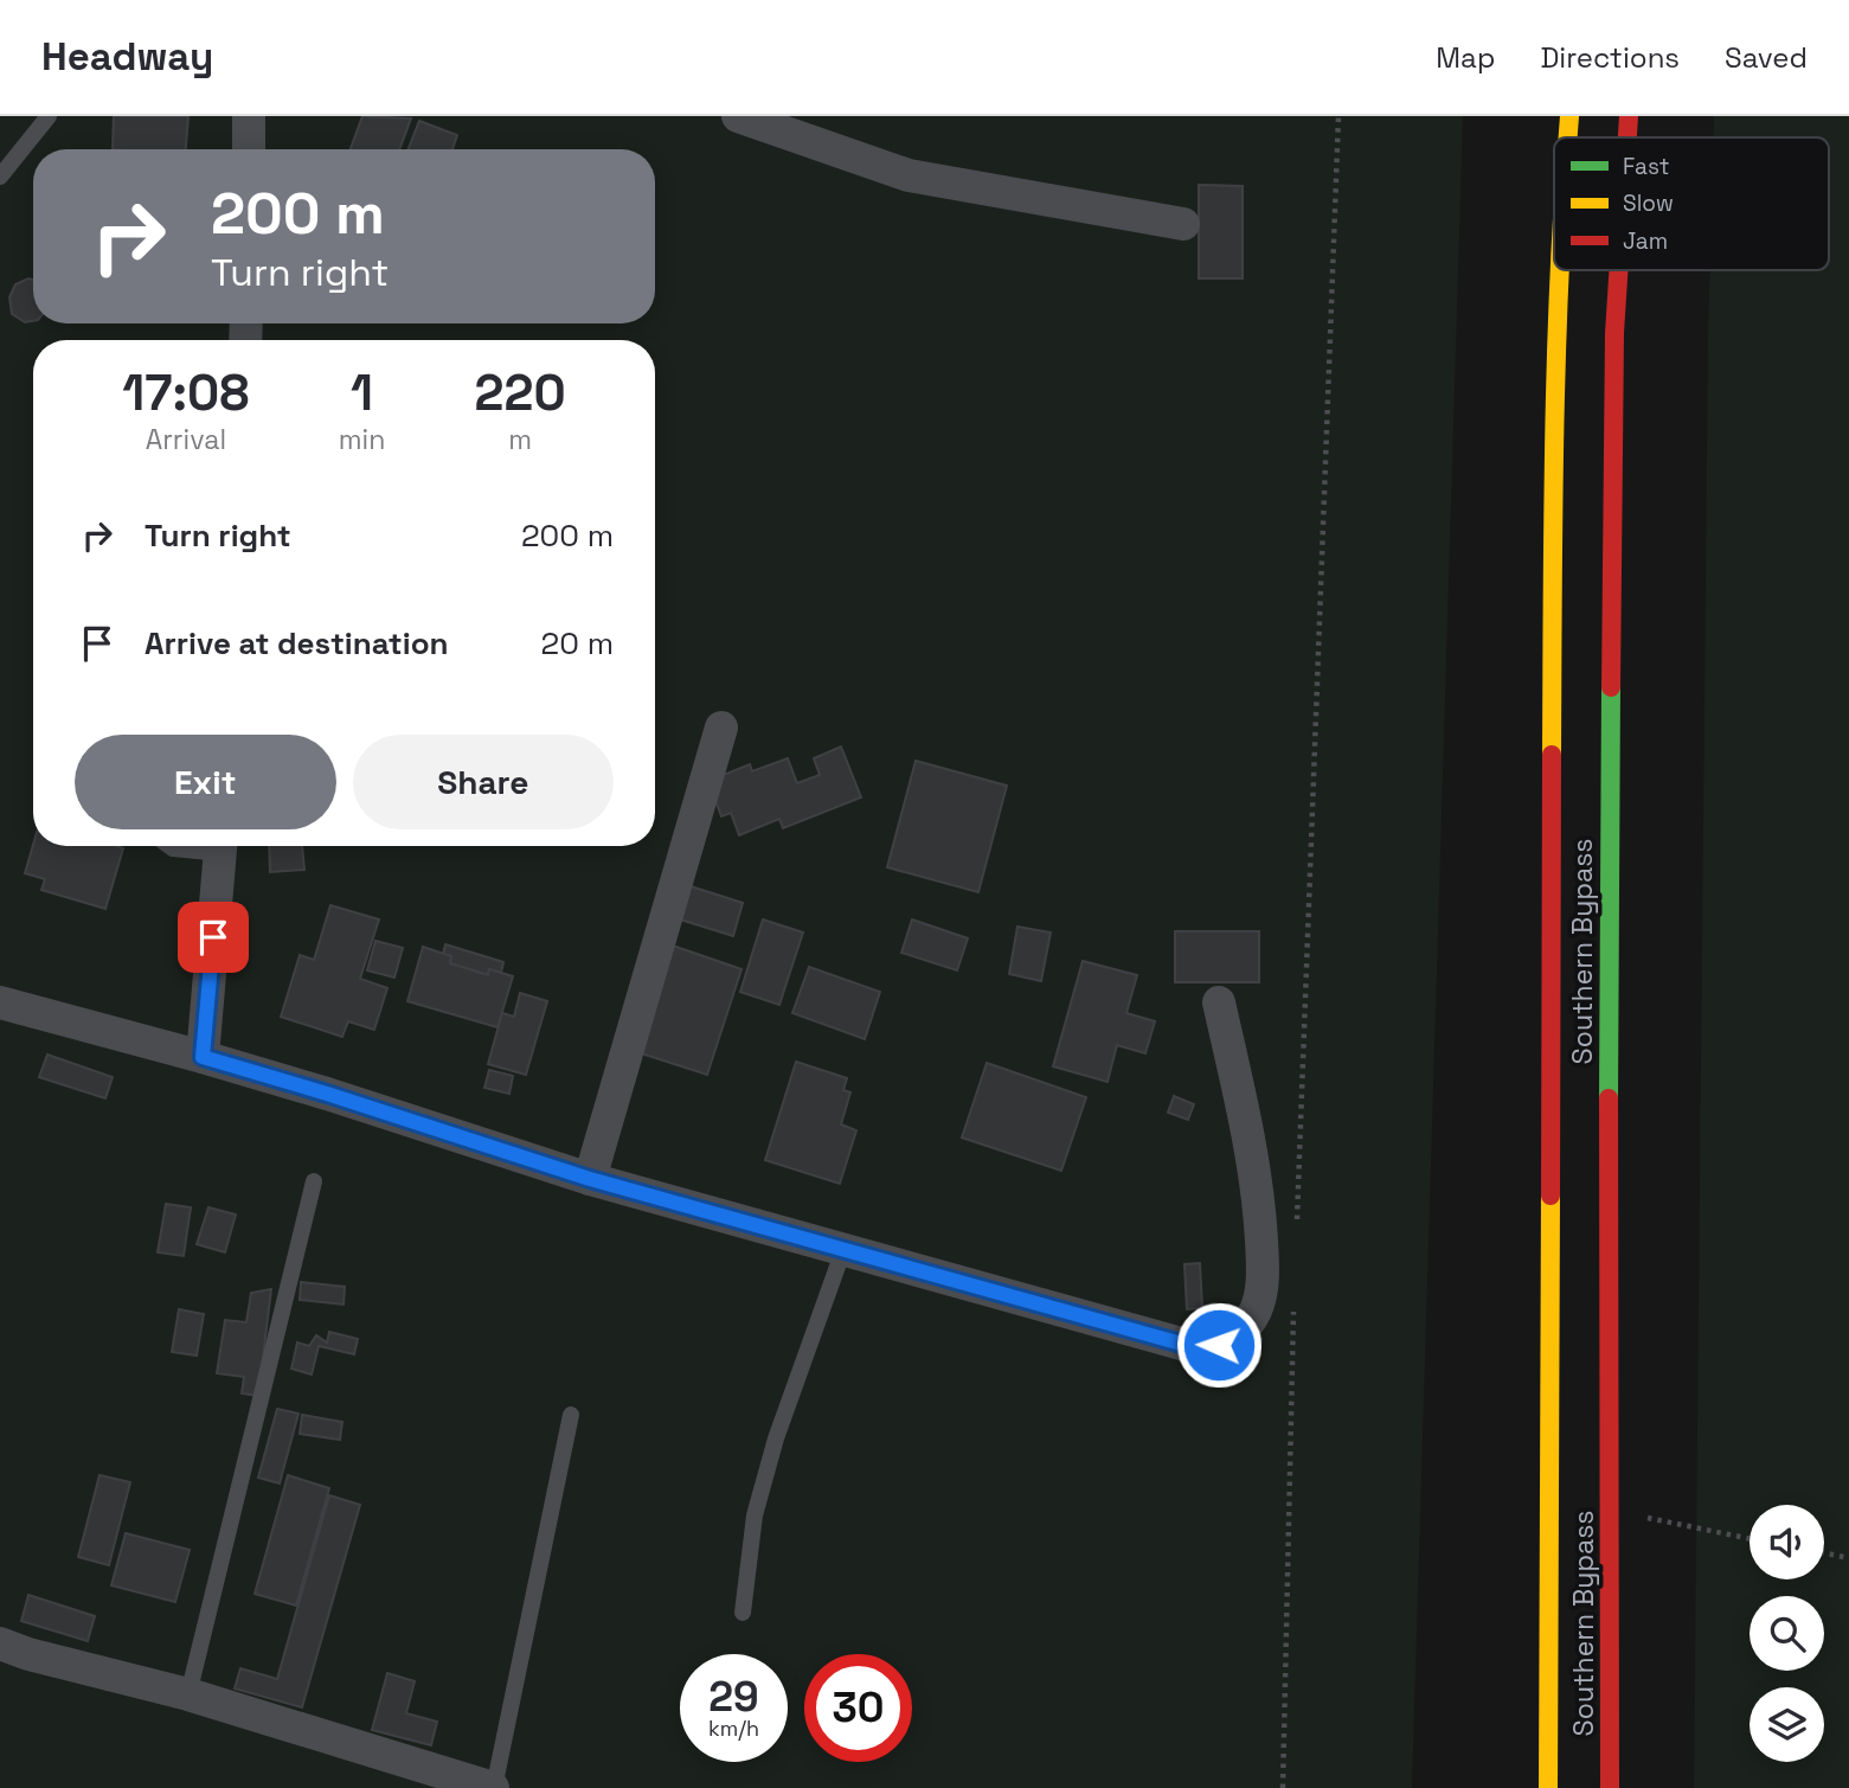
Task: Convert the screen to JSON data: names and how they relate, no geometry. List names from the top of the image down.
{
  "streets": {
    "highway": ["Southern Bypass"]
  },
  "legend": ["Fast", "Slow", "Jam"],
  "page": {
    "header": "Headway",
    "nav": ["Map", "Directions", "Saved"],
    "turn": ["200 m", "Turn right"],
    "eta": [
      "17:08",
      "Arrival",
      "1",
      "min",
      "220",
      "m"
    ],
    "list": [
      {
        "name": "Turn right",
        "value": "200 m"
      },
      {
        "name": "Arrive at destination",
        "value": "20 m"
      }
    ],
    "buttons": ["Exit", "Share"],
    "speed": "29 km/h",
    "limit": "30"
  }
}
